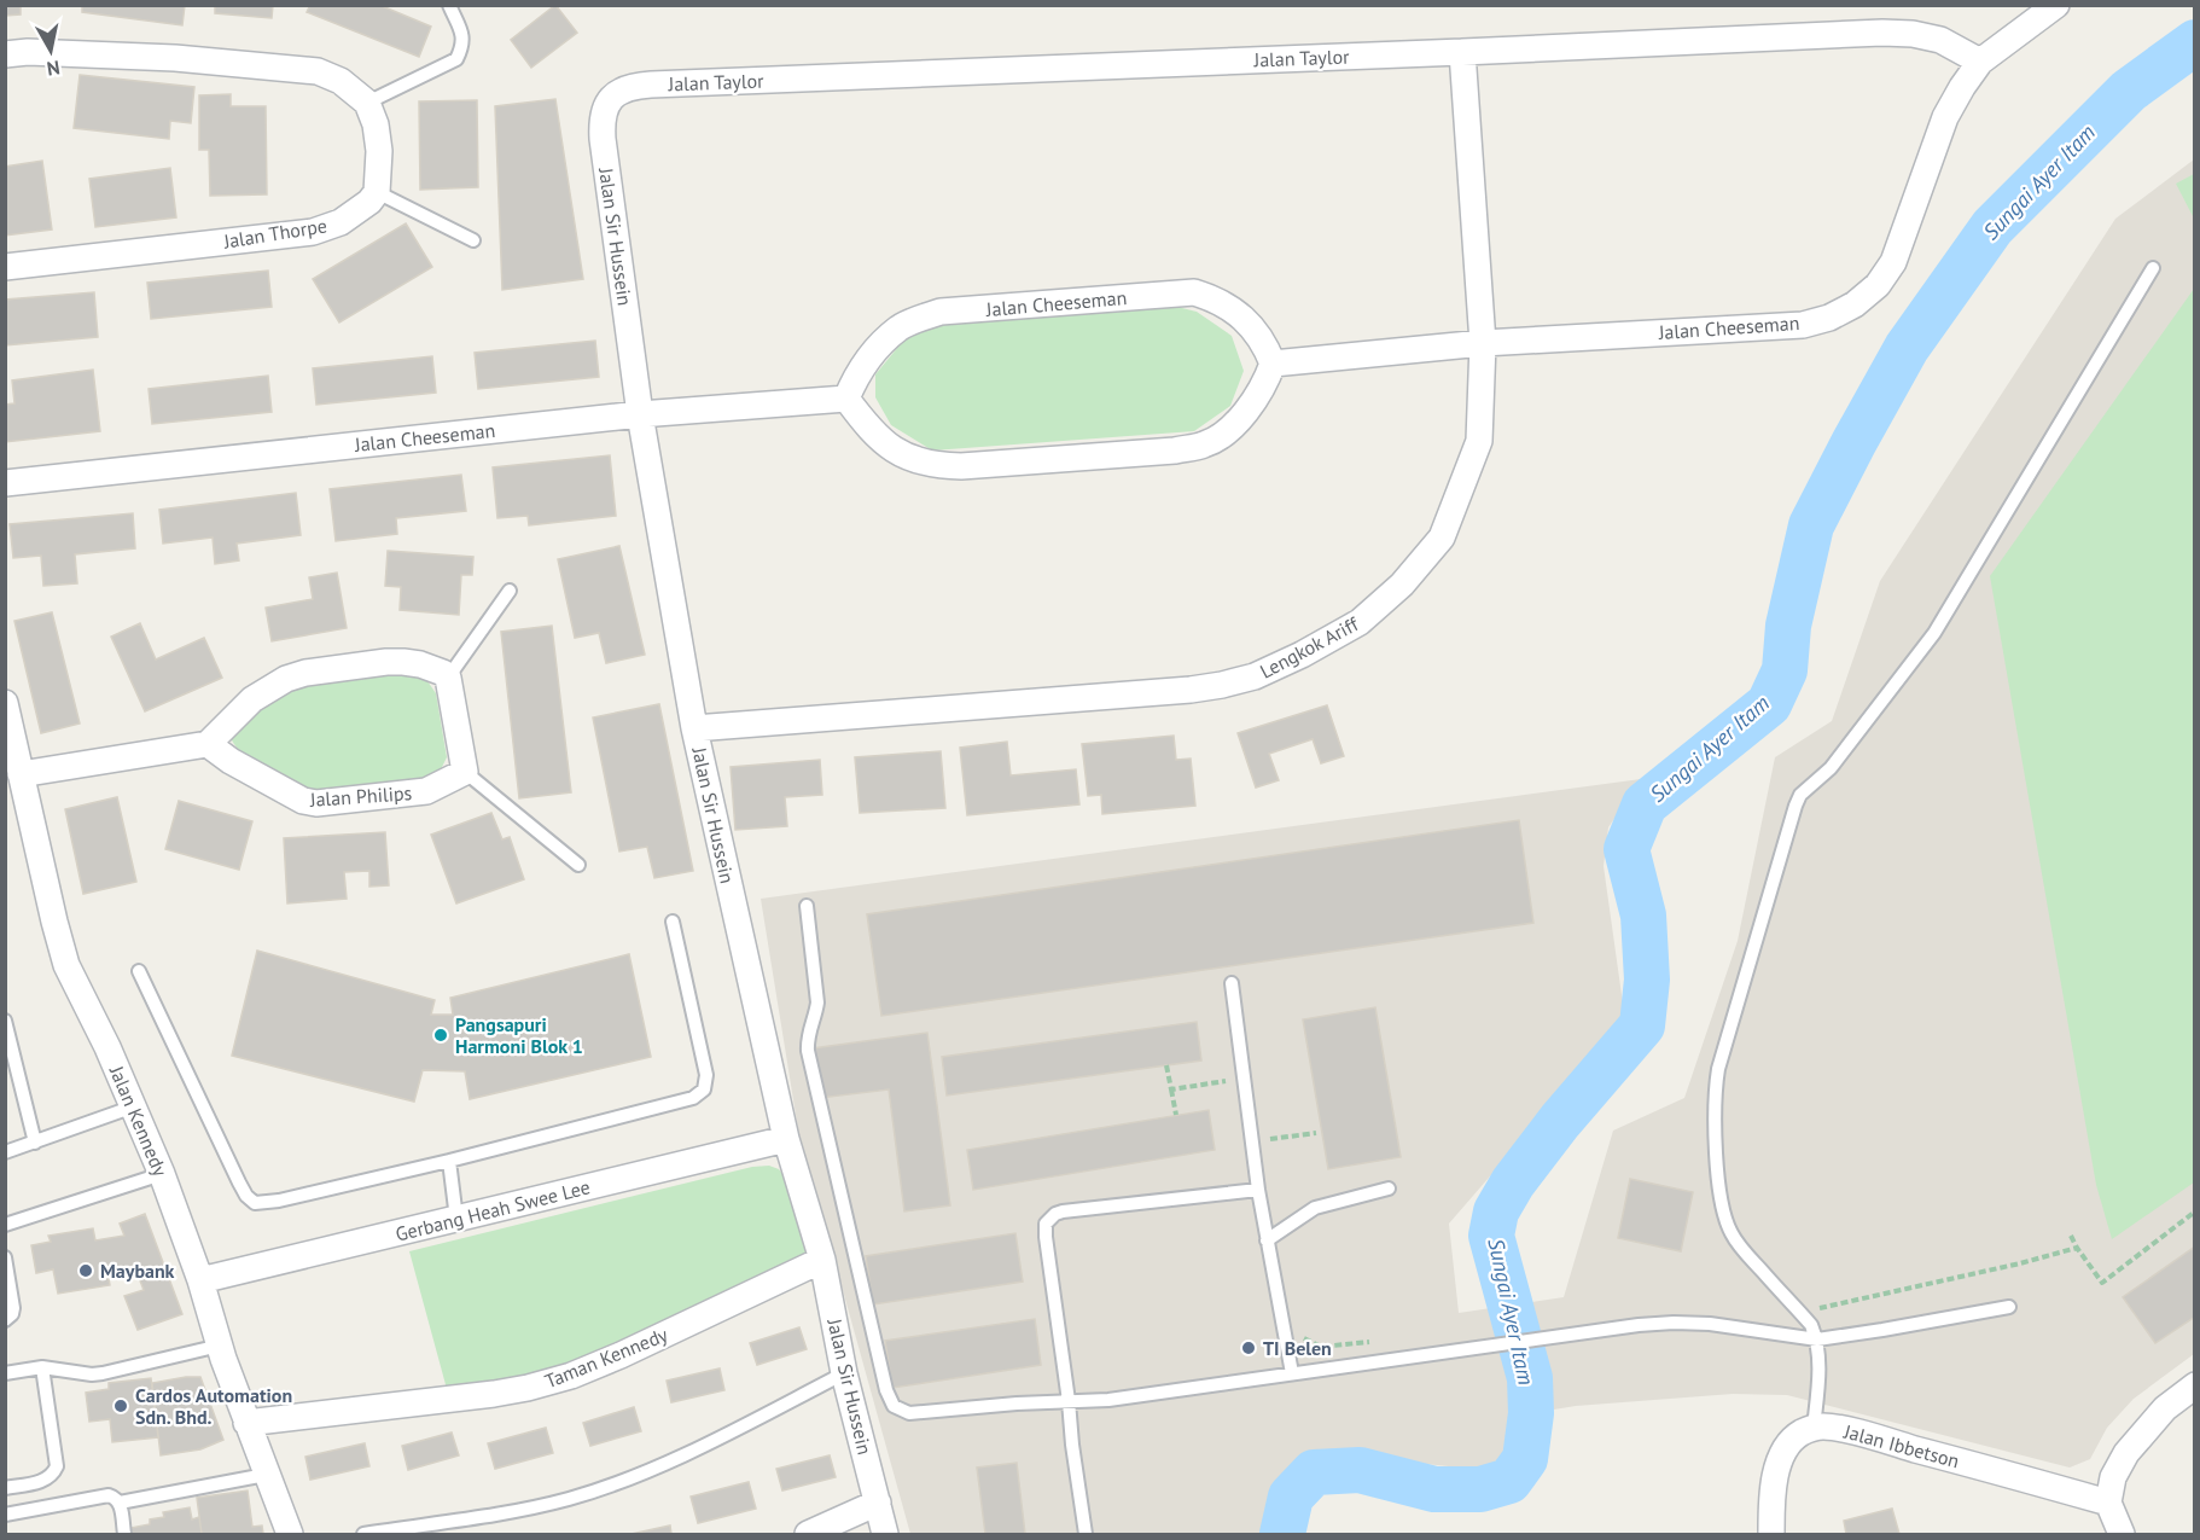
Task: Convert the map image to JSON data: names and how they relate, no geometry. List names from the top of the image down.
{
  "streets": {
    "street": [
      "Jalan Taylor",
      "Jalan Thorpe",
      "Jalan Sir Hussein",
      "Jalan Cheeseman",
      "Lengkok Ariff",
      "Jalan Philips",
      "Jalan Kennedy",
      "Gerbang Heah Swee Lee",
      "Taman Kennedy",
      "Jalan Ibbetson"
    ]
  },
  "crossings": [
    ["Jalan Taylor", "Jalan Sir Hussein"],
    ["Jalan Taylor", "Jalan Cheeseman"],
    ["Jalan Taylor", "Lengkok Ariff"],
    ["Jalan Sir Hussein", "Jalan Cheeseman"],
    ["Jalan Sir Hussein", "Lengkok Ariff"],
    ["Jalan Sir Hussein", "Gerbang Heah Swee Lee"],
    ["Jalan Sir Hussein", "Taman Kennedy"],
    ["Jalan Cheeseman", "Lengkok Ariff"],
    ["Jalan Kennedy", "Gerbang Heah Swee Lee"],
    ["Jalan Kennedy", "Taman Kennedy"]
  ],
  "water": ["Sungai Ayer Itam"],
  "places": [
    "Pangsapuri Harmoni Blok 1",
    "Maybank",
    "TI Belen",
    "Cardos Automation Sdn. Bhd."
  ],
  "north": "bottom"
}
